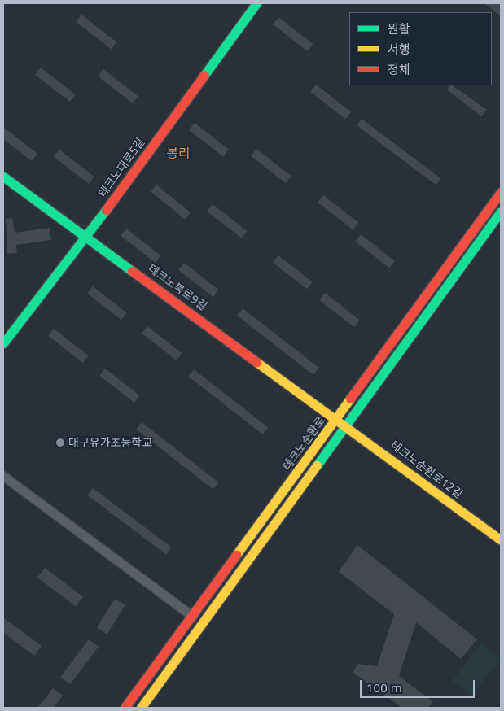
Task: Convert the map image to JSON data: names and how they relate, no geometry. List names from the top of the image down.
{
  "streets": {
    "street": [
      "테크노대로5길",
      "테크노북로9길",
      "테크노순환로",
      "테크노순환로12길"
    ]
  },
  "crossings": [
    ["테크노대로5길", "테크노북로9길"],
    ["테크노북로9길", "테크노순환로"],
    ["테크노북로9길", "테크노순환로12길"],
    ["테크노순환로", "테크노순환로12길"]
  ],
  "districts": ["봉리"],
  "places": ["대구유가초등학교"],
  "legend": ["원활", "서행", "정체"],
  "scale_bar": "100 m"
}
